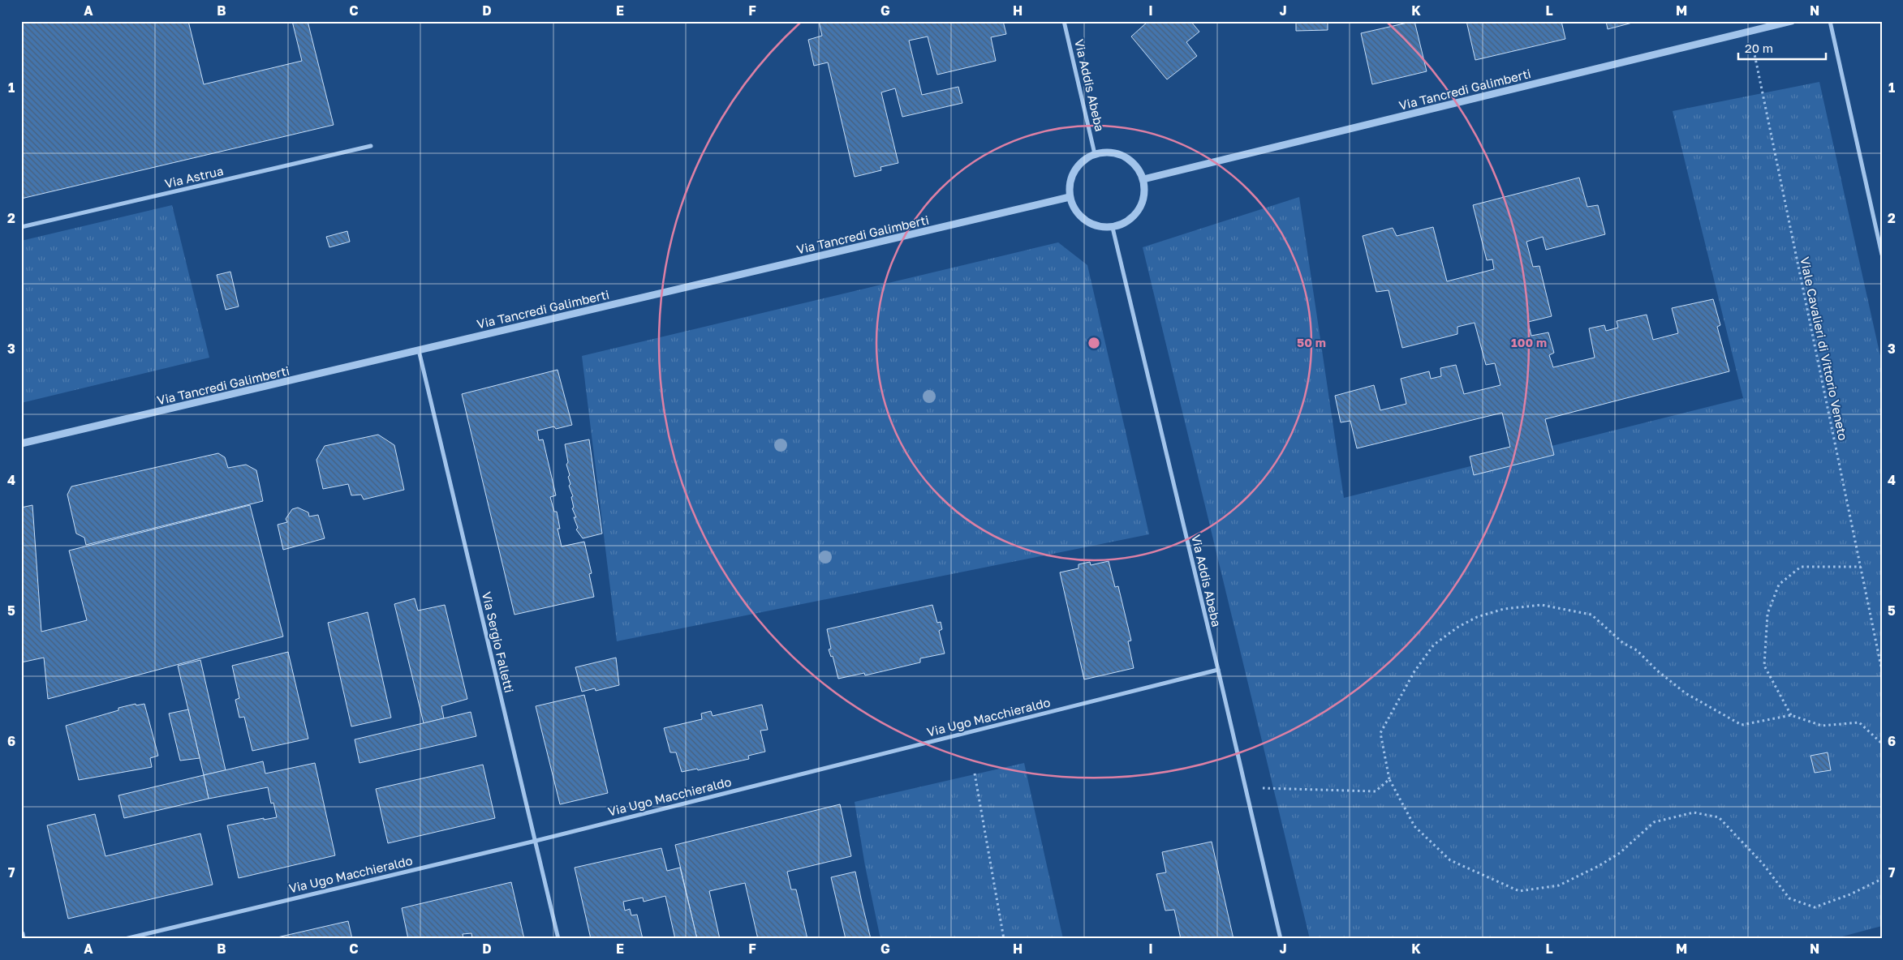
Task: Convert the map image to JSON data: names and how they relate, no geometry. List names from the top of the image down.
{
  "streets": {
    "street": [
      "Via Addis Abeba",
      "Via Tancredi Galimberti",
      "Via Astrua",
      "Via Sergio Falletti",
      "Via Ugo Macchieraldo"
    ],
    "path": ["Viale Cavalieri di Vittorio Veneto"]
  },
  "crossings": [
    ["Via Addis Abeba", "Via Tancredi Galimberti"],
    ["Via Addis Abeba", "Via Ugo Macchieraldo"],
    ["Via Tancredi Galimberti", "Viale Cavalieri di Vittorio Veneto"],
    ["Via Tancredi Galimberti", "Via Sergio Falletti"],
    ["Via Sergio Falletti", "Via Ugo Macchieraldo"]
  ],
  "scale_bar": "20 m",
  "grid": {
    "columns": [
      "A",
      "B",
      "C",
      "D",
      "E",
      "F",
      "G",
      "H",
      "I",
      "J",
      "K",
      "L",
      "M",
      "N"
    ],
    "rows": [
      "1",
      "2",
      "3",
      "4",
      "5",
      "6",
      "7"
    ]
  },
  "rings": ["50 m", "100 m"]
}
